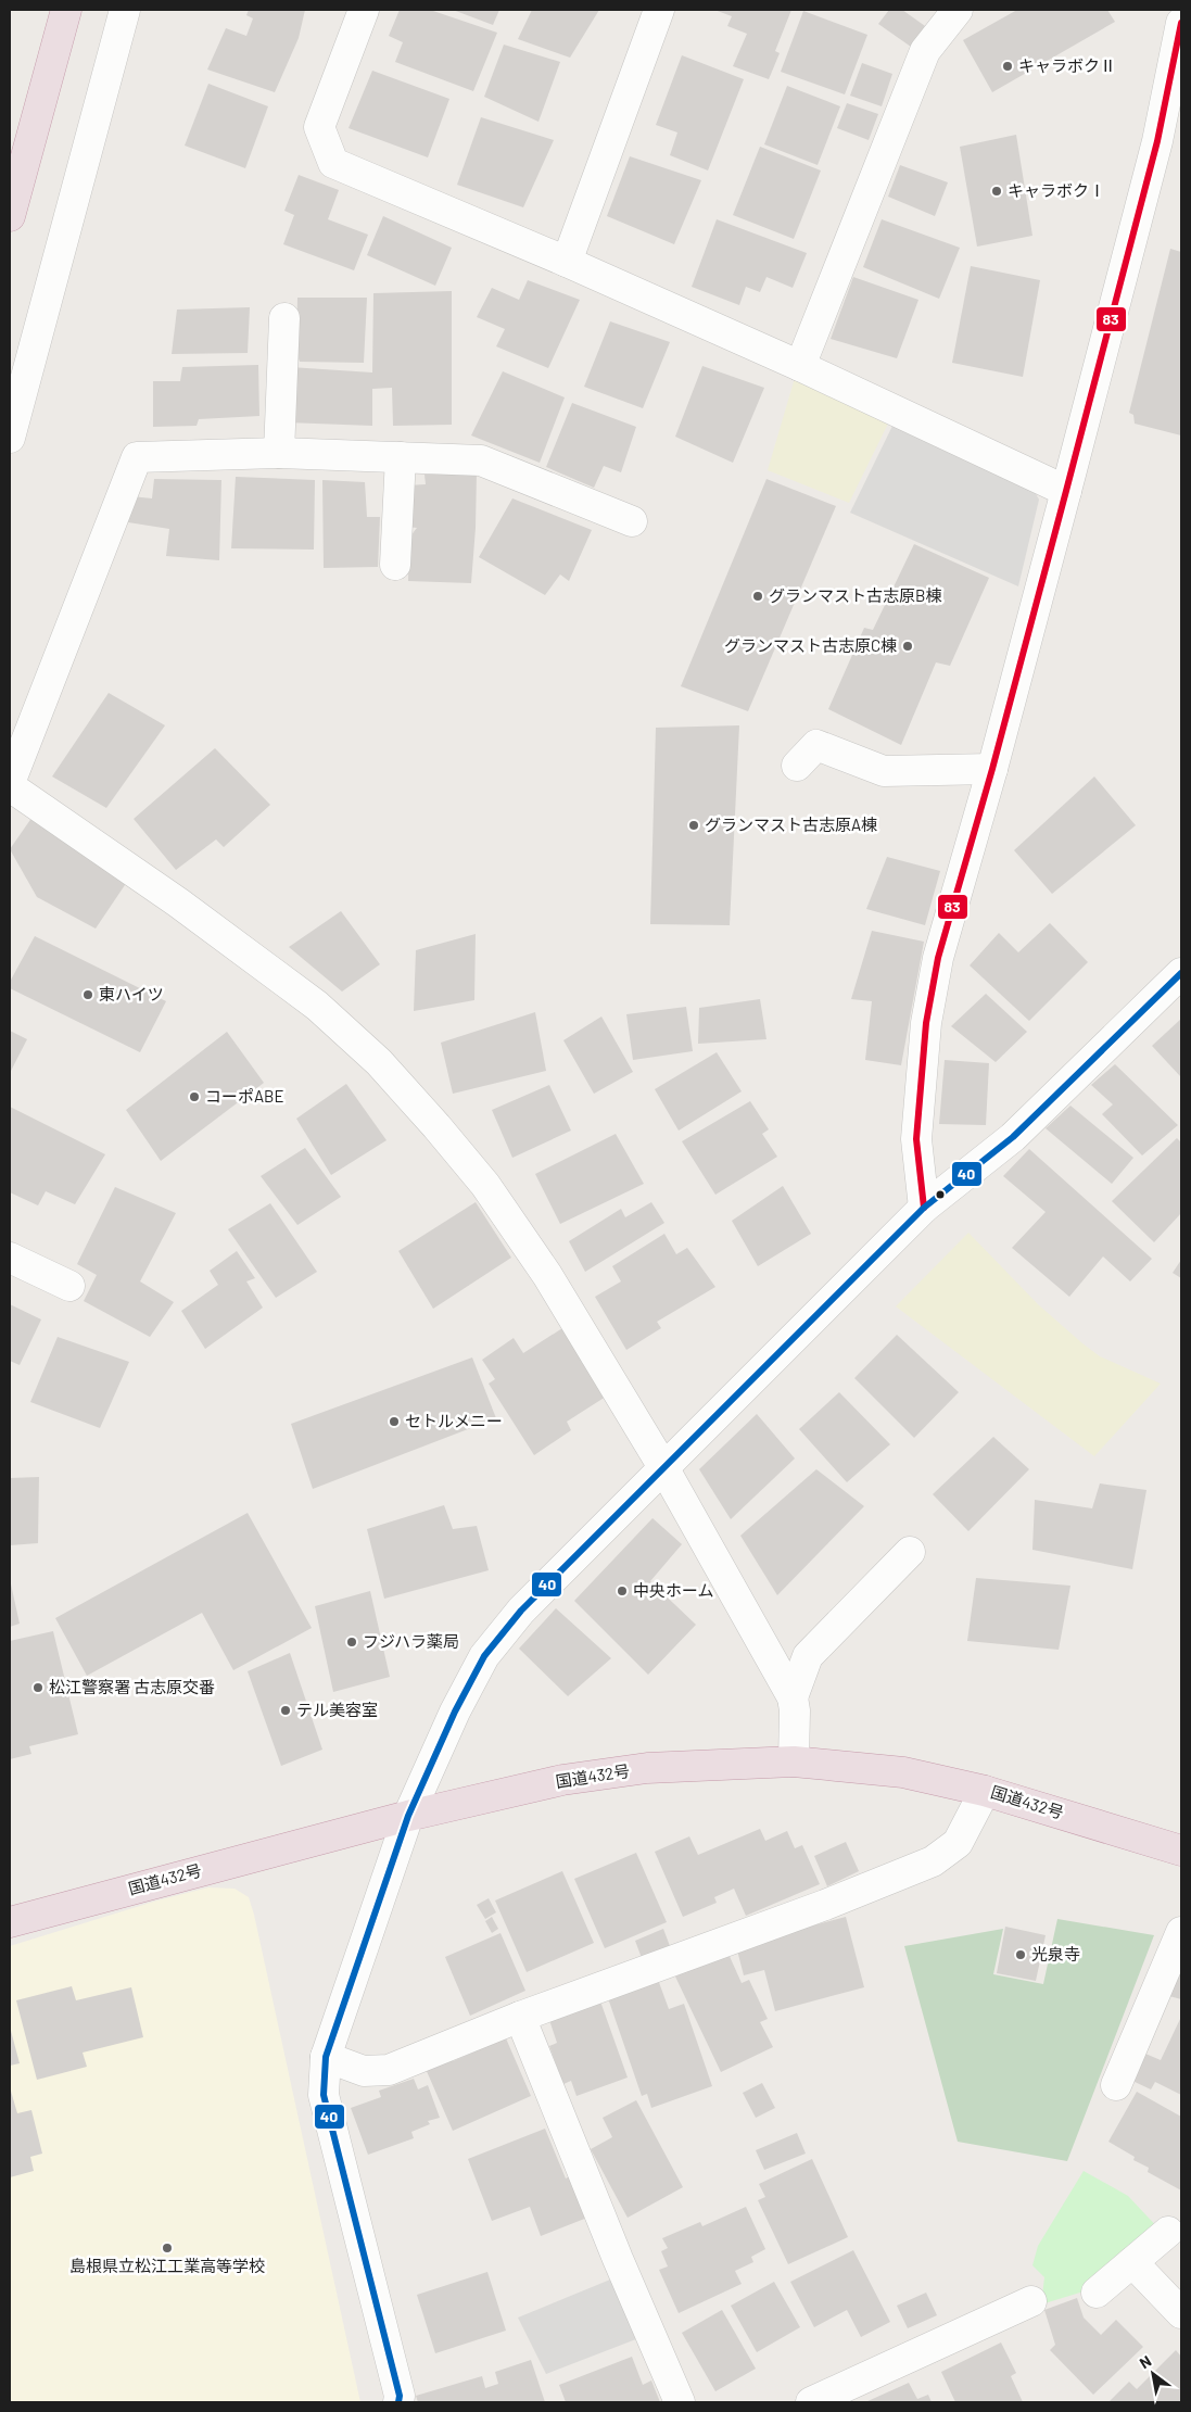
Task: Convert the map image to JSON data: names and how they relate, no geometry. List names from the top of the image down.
{
  "streets": {
    "highway": ["国道432号"]
  },
  "places": [
    "キャラボクⅡ",
    "キャラボクⅠ",
    "グランマスト古志原B棟",
    "グランマスト古志原C棟",
    "グランマスト古志原A棟",
    "東ハイツ",
    "コーポABE",
    "セトルメニー",
    "中央ホーム",
    "フジハラ薬局",
    "松江警察署 古志原交番",
    "テル美容室",
    "光泉寺",
    "島根県立松江工業高等学校"
  ],
  "lines": ["transit line 83", "transit line 40"],
  "north": "top left"
}
